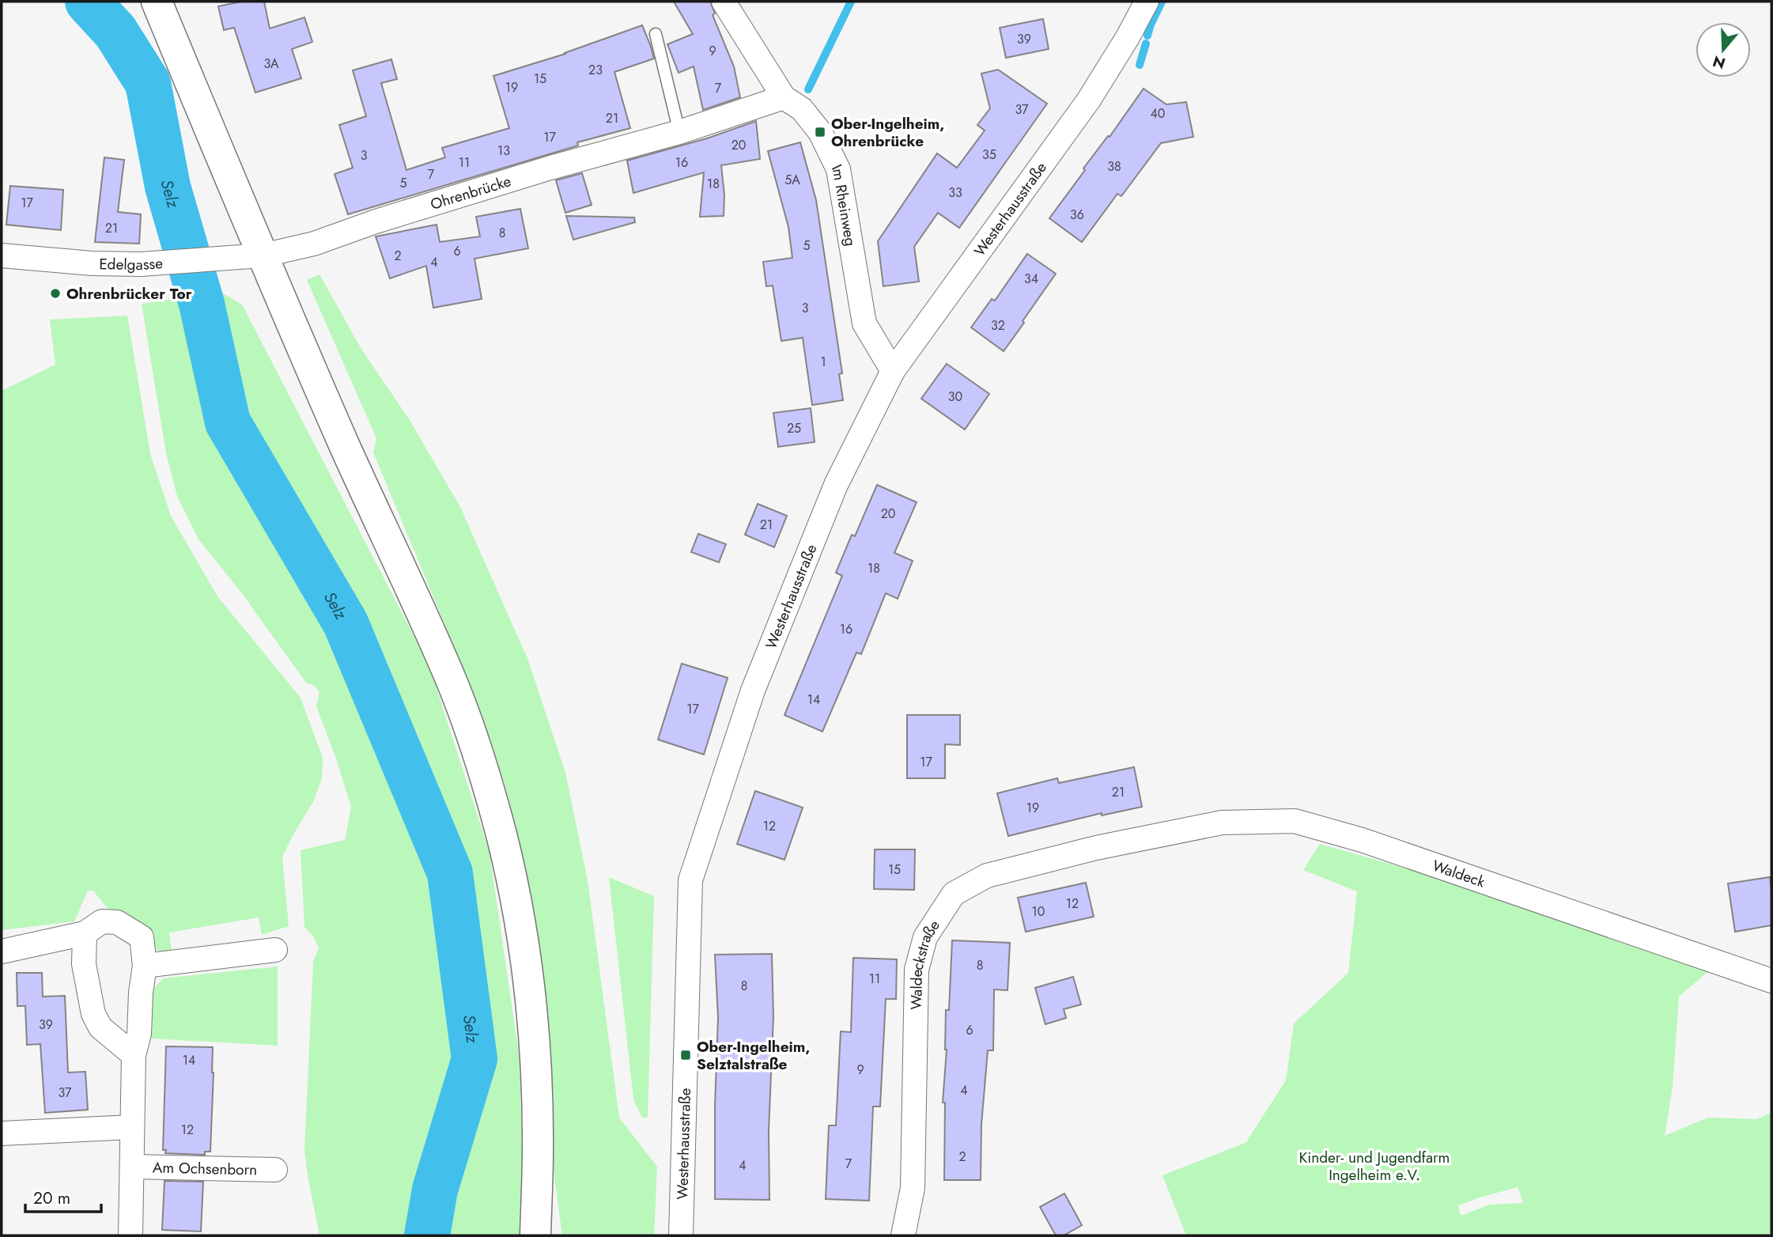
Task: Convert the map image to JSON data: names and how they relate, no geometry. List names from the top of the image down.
{
  "streets": {
    "street": [
      "Ohrenbrücke",
      "Im Rheinweg",
      "Westerhausstraße",
      "Edelgasse",
      "Waldeck",
      "Waldeckstraße",
      "Am Ochsenborn"
    ]
  },
  "crossings": [
    ["Ohrenbrücke", "Im Rheinweg"],
    ["Ohrenbrücke", "Edelgasse"],
    ["Im Rheinweg", "Westerhausstraße"],
    ["Waldeck", "Waldeckstraße"]
  ],
  "water": ["Selz"],
  "parks": ["Kinder- und Jugendfarm Ingelheim e.V."],
  "places": {
    "transit": ["Ober-Ingelheim, Ohrenbrücke", "Ober-Ingelheim, Selztalstraße"],
    "other": ["Ohrenbrücker Tor"]
  },
  "house_numbers": [
    "39",
    "9",
    "3A",
    "23",
    "15",
    "19",
    "7",
    "37",
    "40",
    "21",
    "17",
    "20",
    "13",
    "35",
    "3",
    "11",
    "16",
    "38",
    "7",
    "5A",
    "5",
    "18",
    "33",
    "17",
    "36",
    "21",
    "8",
    "5",
    "6",
    "2",
    "4",
    "34",
    "3",
    "32",
    "1",
    "30",
    "25",
    "20",
    "21",
    "18",
    "16",
    "14",
    "17",
    "17",
    "21",
    "19",
    "12",
    "15",
    "12",
    "10",
    "8",
    "11",
    "8",
    "39",
    "6",
    "14",
    "9",
    "4",
    "37",
    "12",
    "2",
    "7",
    "4"
  ],
  "scale_bar": "20 m",
  "north": "bottom"
}
